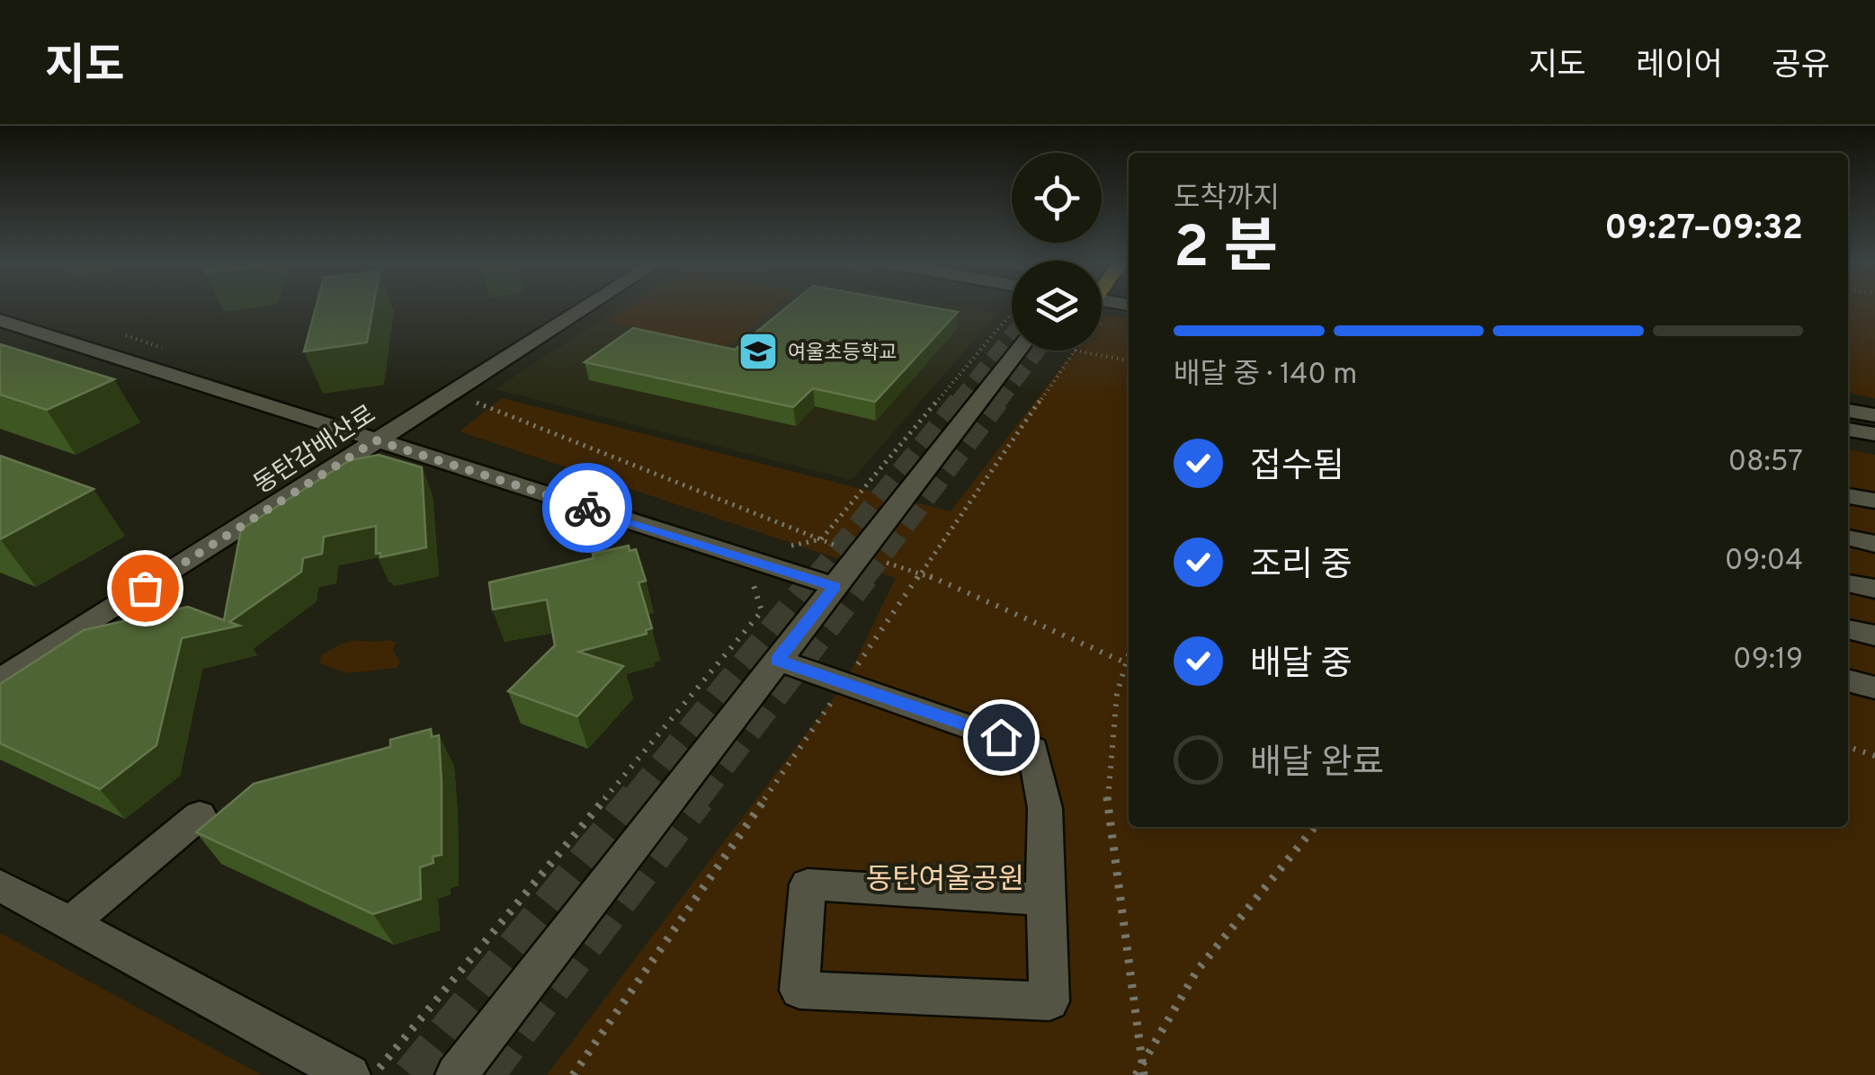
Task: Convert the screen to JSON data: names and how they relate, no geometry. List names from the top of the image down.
{
  "streets": {
    "street": ["동탄감배산로"]
  },
  "parks": ["동탄여울공원"],
  "places": {
    "school or university": ["여울초등학교"]
  },
  "page": {
    "header": "지도",
    "nav": ["지도", "레이어", "공유"],
    "heading": ["2 분", "도착까지", "09:27–09:32"],
    "bar": "배달 중 · 140 m",
    "list": [
      ["접수됨", "08:57"],
      ["조리 중", "09:04"],
      ["배달 중", "09:19"],
      "배달 완료"
    ]
  }
}
